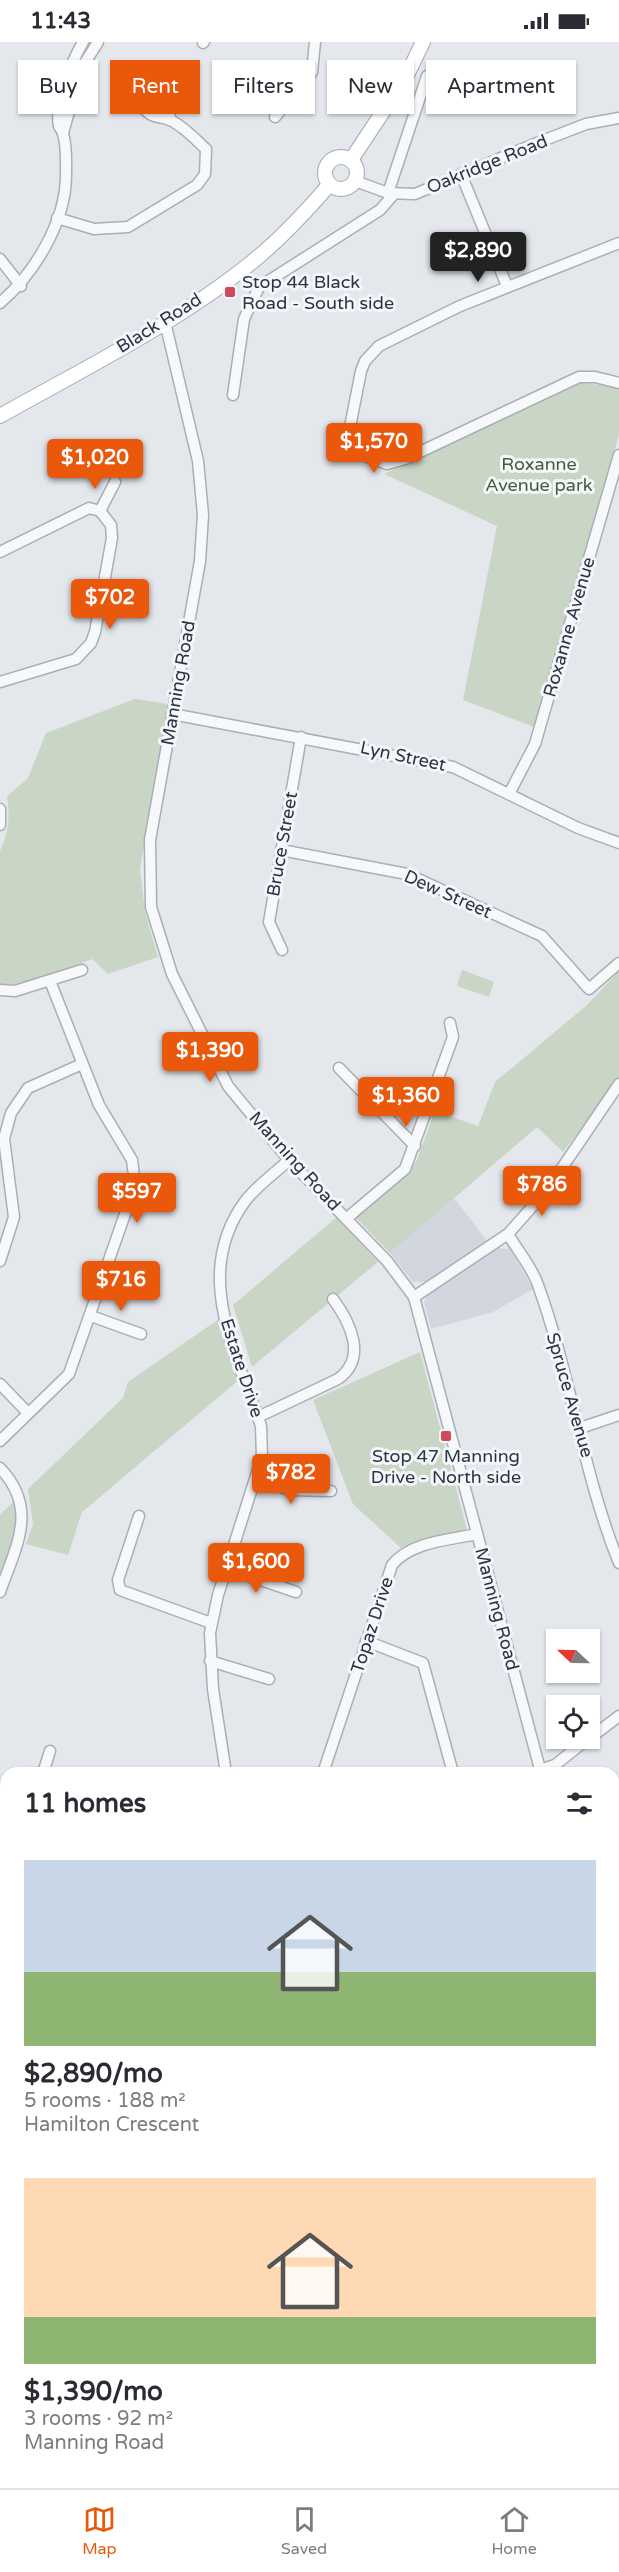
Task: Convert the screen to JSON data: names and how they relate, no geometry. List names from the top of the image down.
{
  "streets": {
    "main road": ["Black Road"],
    "street": [
      "Oakridge Road",
      "Roxanne Avenue",
      "Manning Road",
      "Lyn Street",
      "Bruce Street",
      "Dew Street",
      "Estate Drive",
      "Spruce Avenue",
      "Topaz Drive"
    ]
  },
  "crossings": [
    ["Oakridge Road", "Black Road"],
    ["Black Road", "Manning Road"],
    ["Roxanne Avenue", "Lyn Street"],
    ["Manning Road", "Lyn Street"],
    ["Manning Road", "Estate Drive"],
    ["Manning Road", "Topaz Drive"],
    ["Lyn Street", "Bruce Street"],
    ["Bruce Street", "Dew Street"]
  ],
  "parks": ["Roxanne Avenue park"],
  "places": {
    "transit": ["Stop 44 Black Road - South side", "Stop 47 Manning Drive - North side"]
  },
  "north": "left",
  "page": {
    "status": "11:43",
    "chip": [
      "Buy",
      "Rent",
      "Filters",
      "New",
      "Apartment"
    ],
    "price": [
      "$2,890",
      "$1,570",
      "$1,020",
      "$702",
      "$1,390",
      "$1,360",
      "$786",
      "$597",
      "$716",
      "$782",
      "$1,600"
    ],
    "heading": "11 homes",
    "list": [
      {
        "name": "$2,890/mo",
        "note": "5 rooms · 188 m² · Hamilton Crescent"
      },
      {
        "name": "$1,390/mo",
        "note": "3 rooms · 92 m² · Manning Road"
      }
    ],
    "tabs": ["Map", "Saved", "Home"]
  }
}
